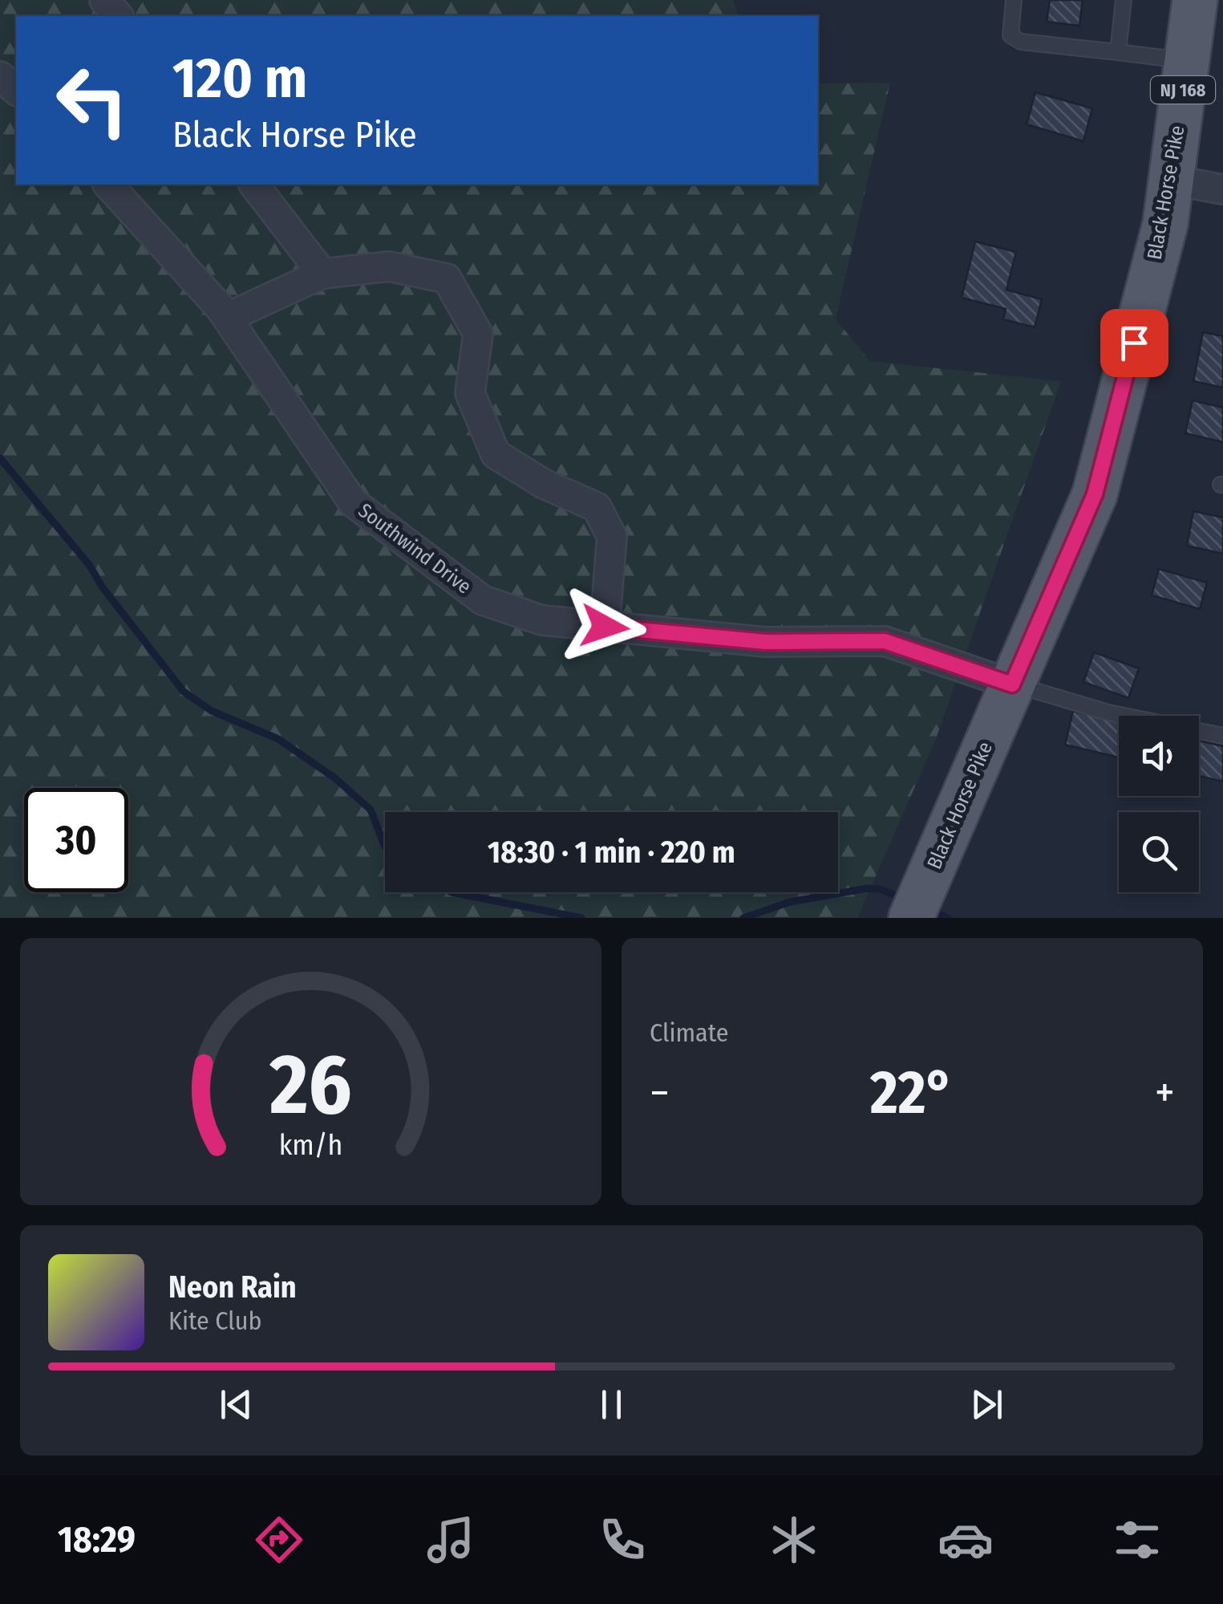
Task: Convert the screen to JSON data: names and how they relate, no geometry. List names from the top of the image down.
{
  "streets": {
    "main road": ["NJ 168", "Black Horse Pike"],
    "street": ["Southwind Drive"]
  },
  "crossings": [
    ["Black Horse Pike", "Southwind Drive"]
  ],
  "page": {
    "turn": ["120 m", "Black Horse Pike"],
    "limit": "30",
    "trip": "18:30 · 1 min · 220 m",
    "tile": "Climate",
    "heat": ["−", "22°", "+"],
    "song": ["Neon Rain", "Kite Club"],
    "tabs": "18:29",
    "gauge": ["26", "km/h"]
  }
}
